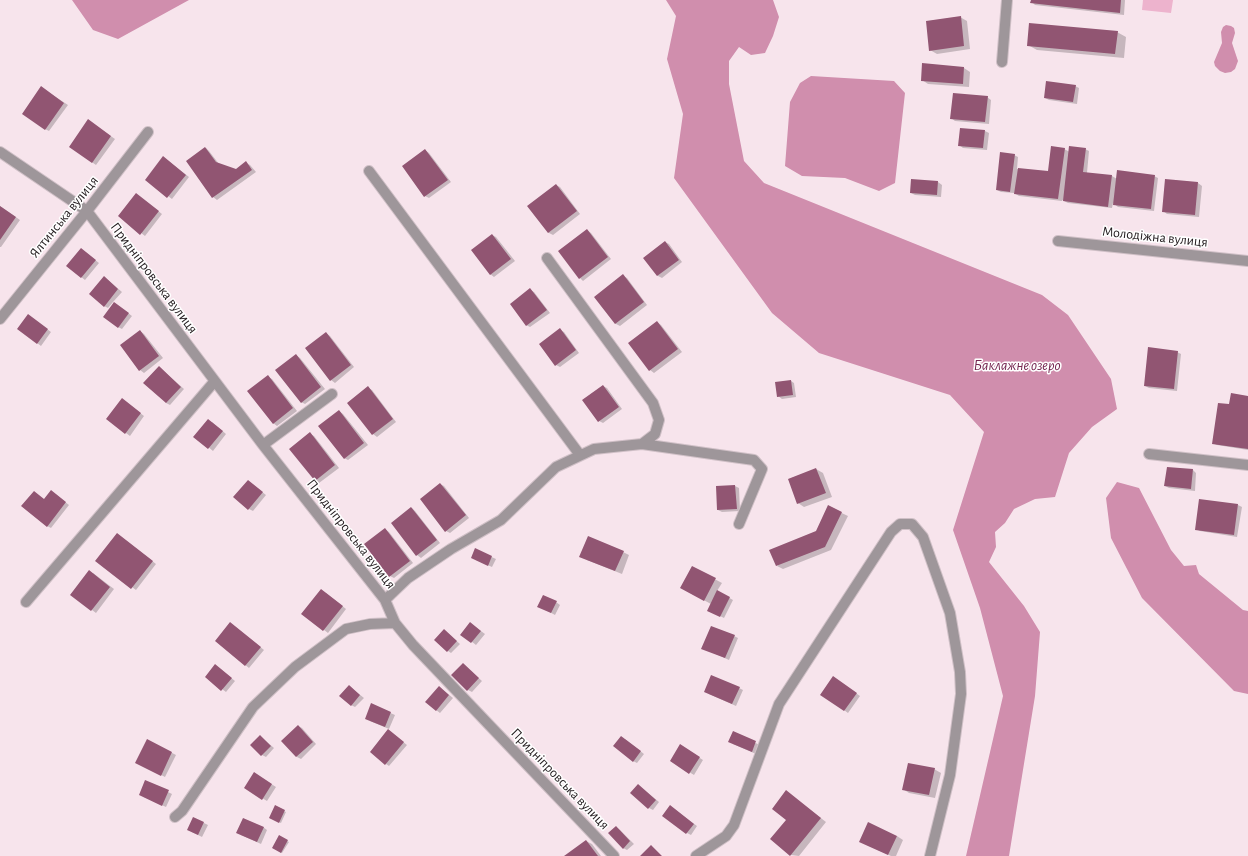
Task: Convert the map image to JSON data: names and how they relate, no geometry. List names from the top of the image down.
{
  "streets": {
    "street": ["Ялтинська вулиця", "Молодіжна вулиця", "Придніпровська вулиця"]
  },
  "crossings": [
    ["Ялтинська вулиця", "Придніпровська вулиця"]
  ],
  "water": ["Баклажне озеро"]
}
